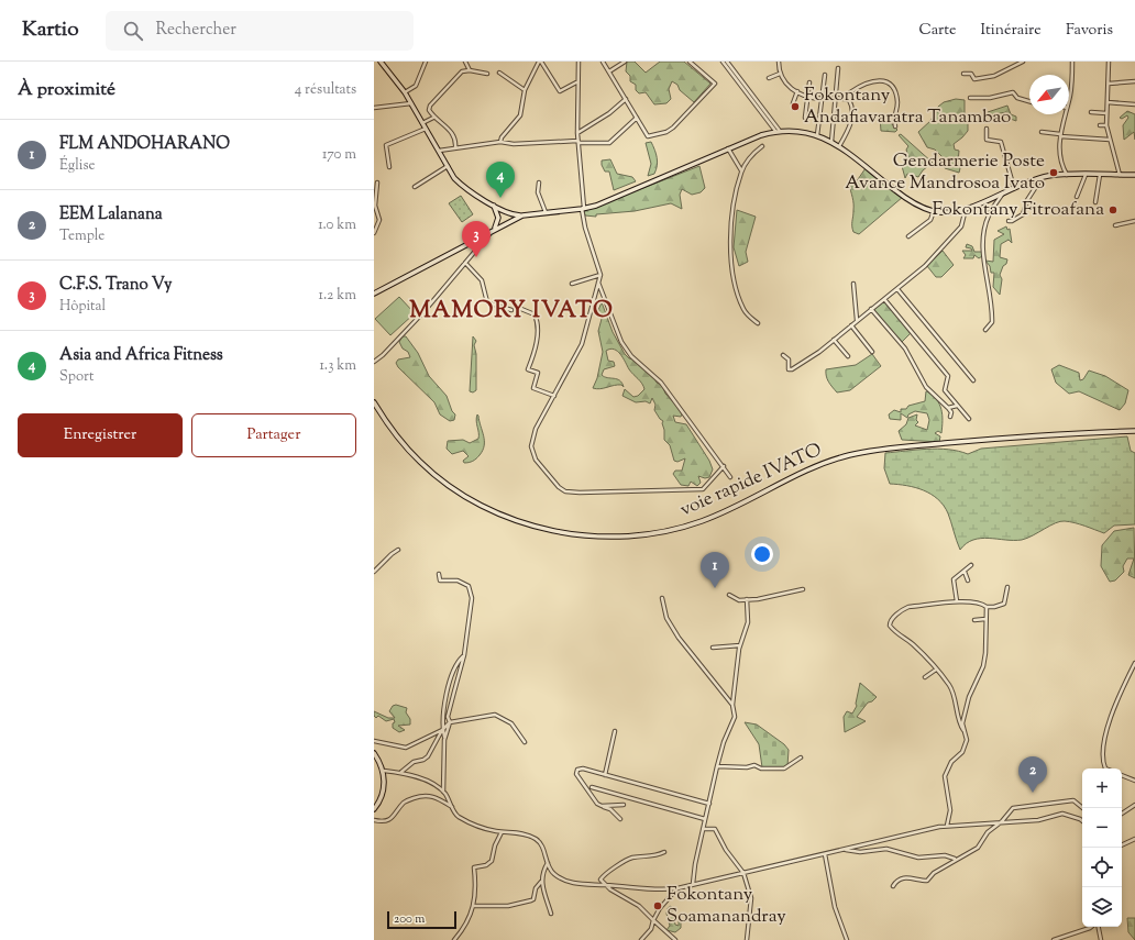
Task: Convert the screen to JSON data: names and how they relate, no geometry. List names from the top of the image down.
{
  "streets": {
    "main road": ["voie rapide IVATO"]
  },
  "districts": ["MAMORY IVATO"],
  "places": [
    "Fokontany Andafiavaratra Tanambao",
    "Gendarmerie Poste Avance Mandrosoa Ivato",
    "Fokontany Fitroafana",
    "Fokontany Soamanandray"
  ],
  "scale_bar": "200 m",
  "north": "bottom left",
  "page": {
    "header": "Kartio",
    "search": "Rechercher",
    "nav": ["Carte", "Itinéraire", "Favoris"],
    "heading": ["À proximité", "4 résultats"],
    "list": [
      {
        "mark": "1",
        "name": "FLM ANDOHARANO",
        "note": "Église",
        "value": "170 m"
      },
      {
        "mark": "2",
        "name": "EEM Lalanana",
        "note": "Temple",
        "value": "1.0 km"
      },
      {
        "mark": "3",
        "name": "C.F.S. Trano Vy",
        "note": "Hôpital",
        "value": "1.2 km"
      },
      {
        "mark": "4",
        "name": "Asia and Africa Fitness",
        "note": "Sport",
        "value": "1.3 km"
      }
    ],
    "pins": [
      "4",
      "3",
      "1",
      "2"
    ],
    "buttons": ["Enregistrer", "Partager"],
    "map_buttons": ["+", "−"],
    "scale": "200 m"
  }
}
